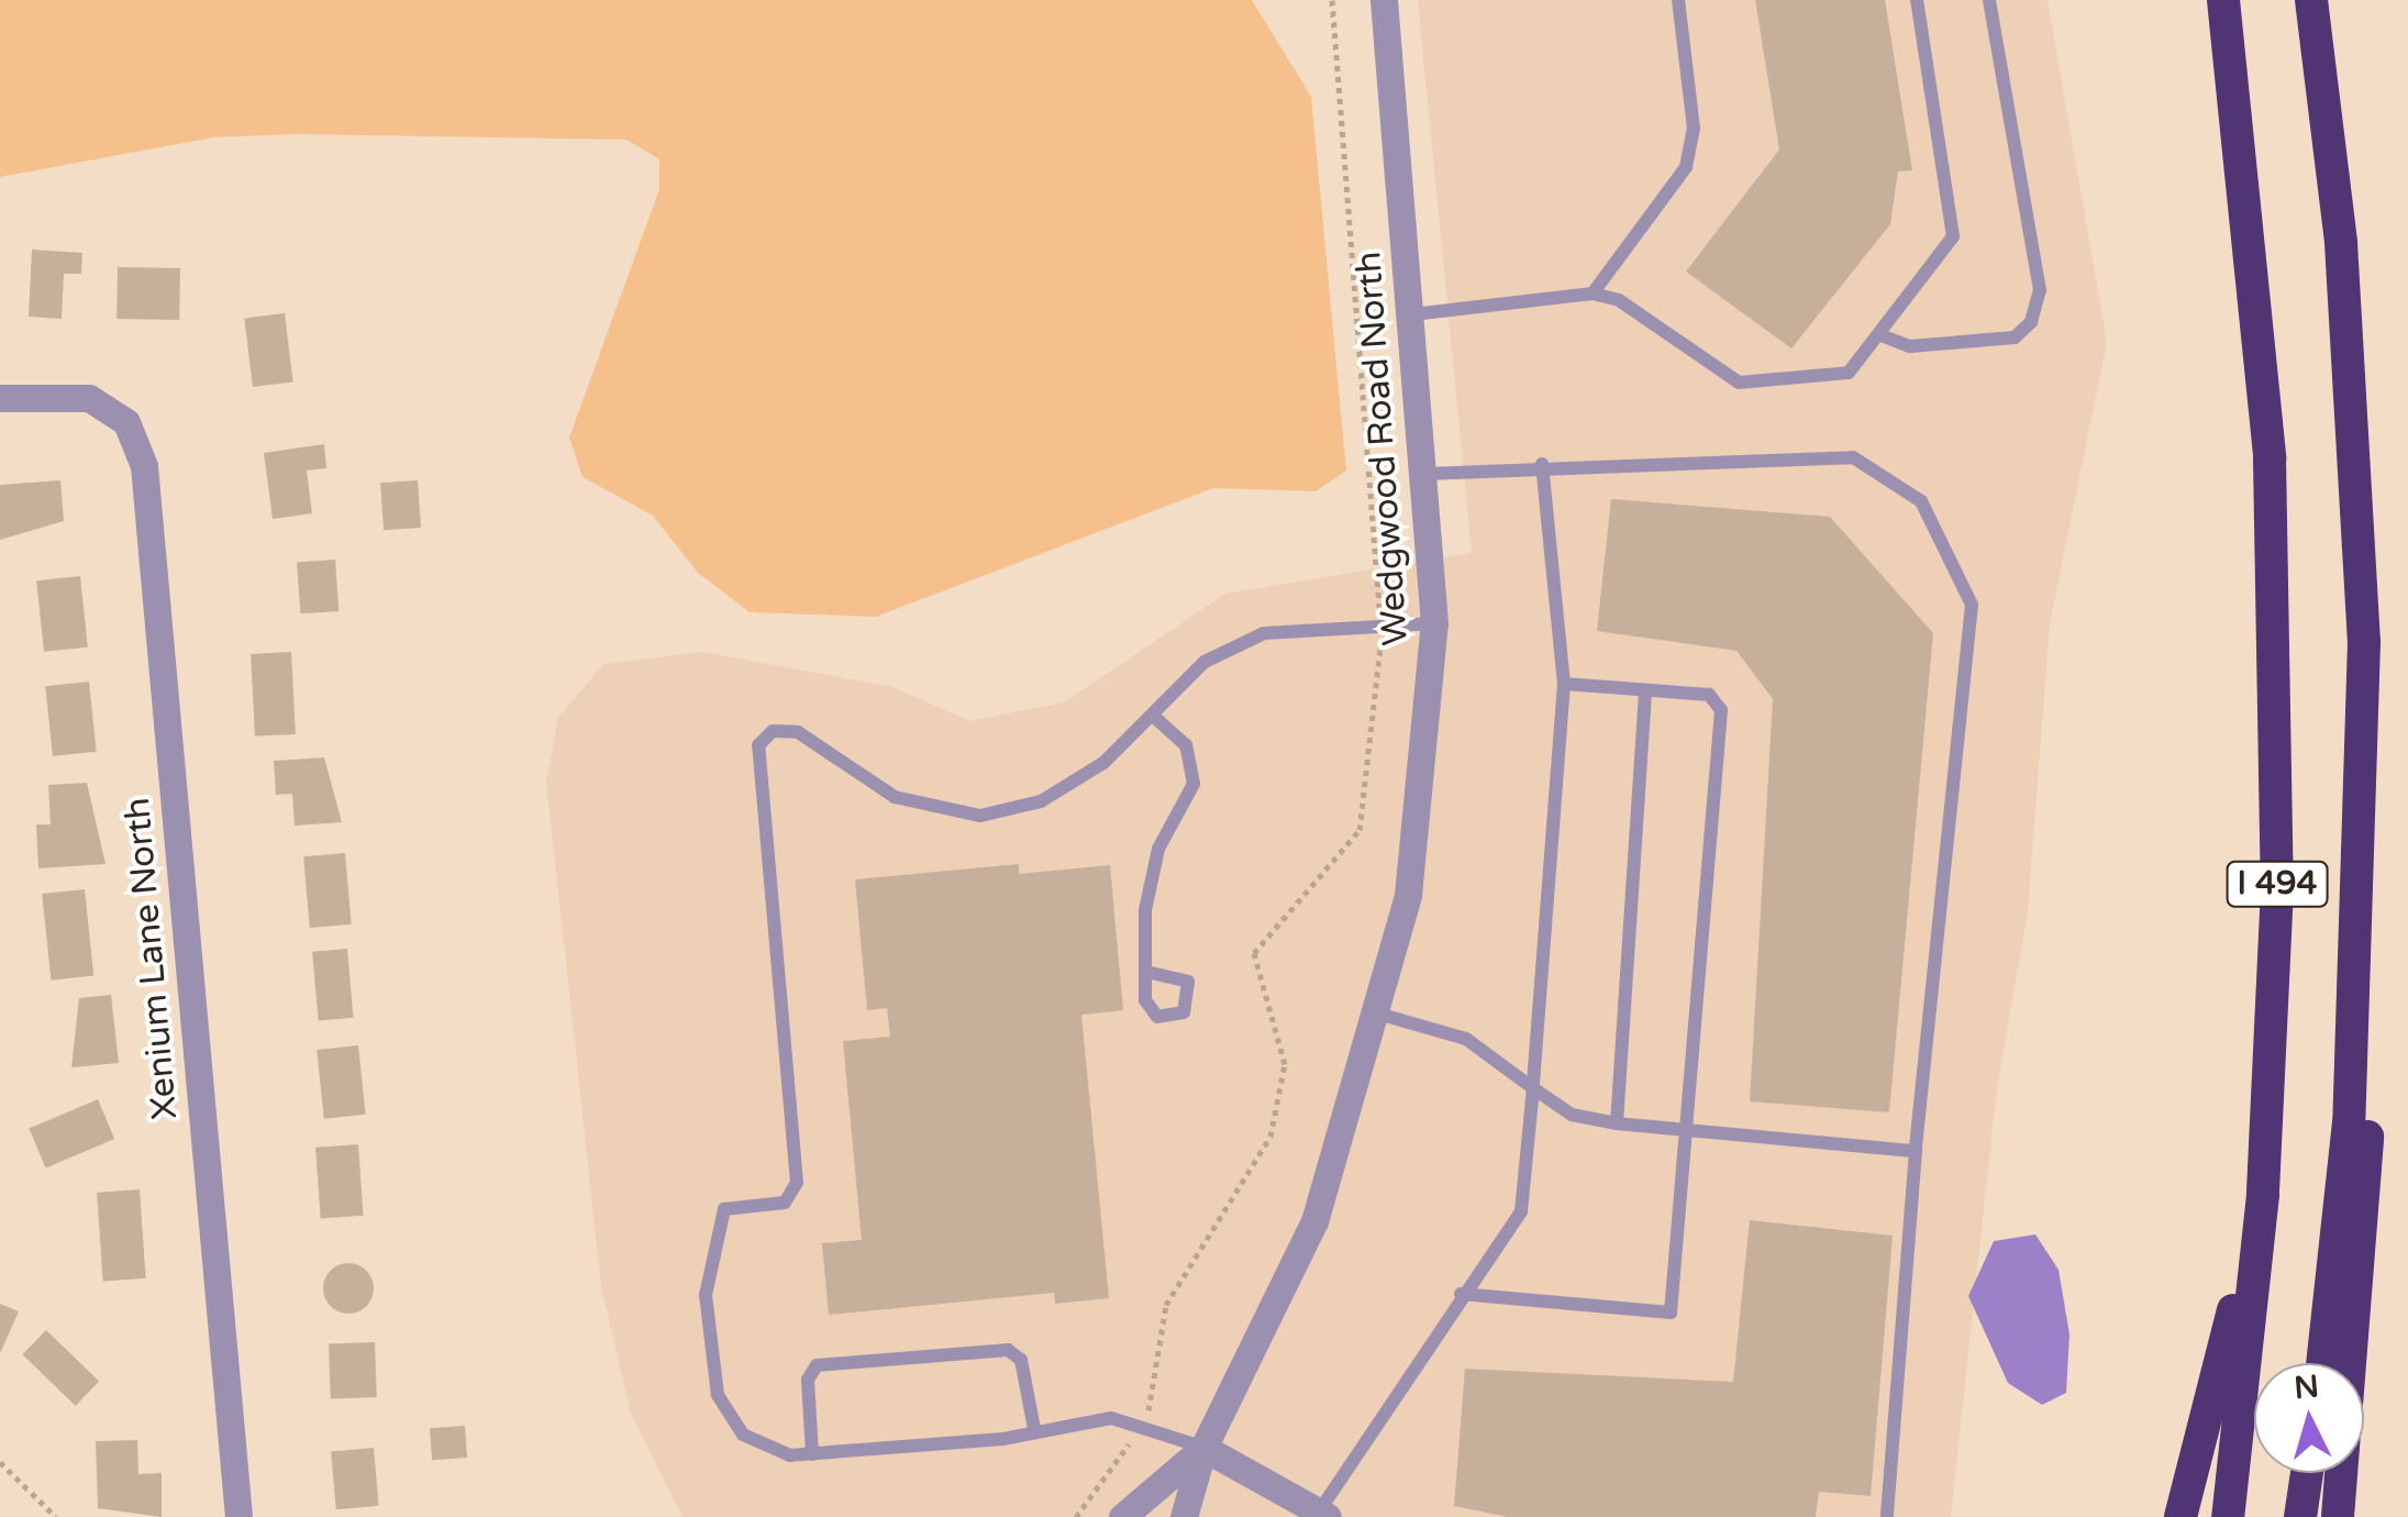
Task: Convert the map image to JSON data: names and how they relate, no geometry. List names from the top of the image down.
{
  "streets": {
    "highway": ["I 494"],
    "street": ["Wedgwood Road North", "Xenium Lane North"]
  },
  "north": "top"
}
